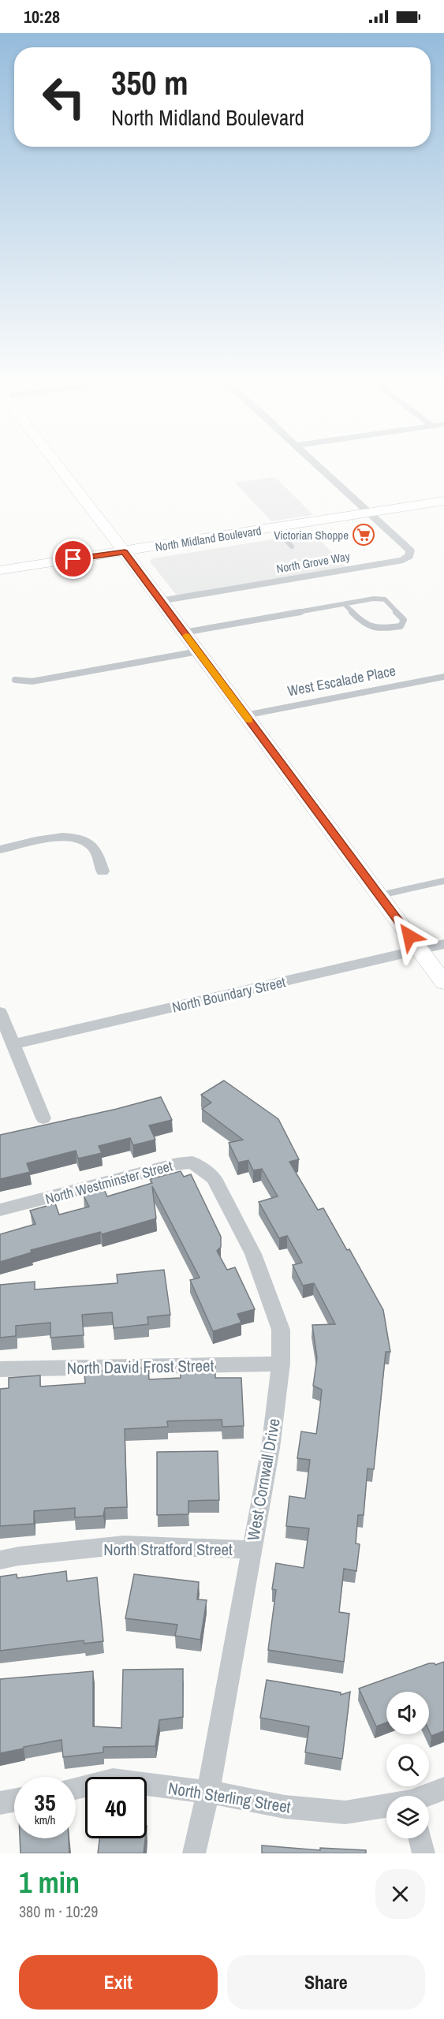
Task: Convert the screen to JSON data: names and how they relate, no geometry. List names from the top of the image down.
{
  "streets": {
    "street": [
      "North Midland Boulevard",
      "North Grove Way",
      "West Escalade Place",
      "North Boundary Street",
      "North Westminster Street",
      "North David Frost Street",
      "West Cornwall Drive",
      "North Stratford Street",
      "North Sterling Street"
    ]
  },
  "crossings": [
    ["North Midland Boulevard", "North Grove Way"],
    ["North Westminster Street", "West Cornwall Drive"],
    ["North David Frost Street", "West Cornwall Drive"],
    ["West Cornwall Drive", "North Stratford Street"],
    ["West Cornwall Drive", "North Sterling Street"]
  ],
  "places": {
    "supermarket": ["Victorian Shoppe"]
  },
  "page": {
    "status": "10:28",
    "turn": ["350 m", "North Midland Boulevard"],
    "speed": "35 km/h",
    "limit": "40",
    "heading": ["1 min", "380 m · 10:29"],
    "buttons": ["Exit", "Share"]
  }
}
